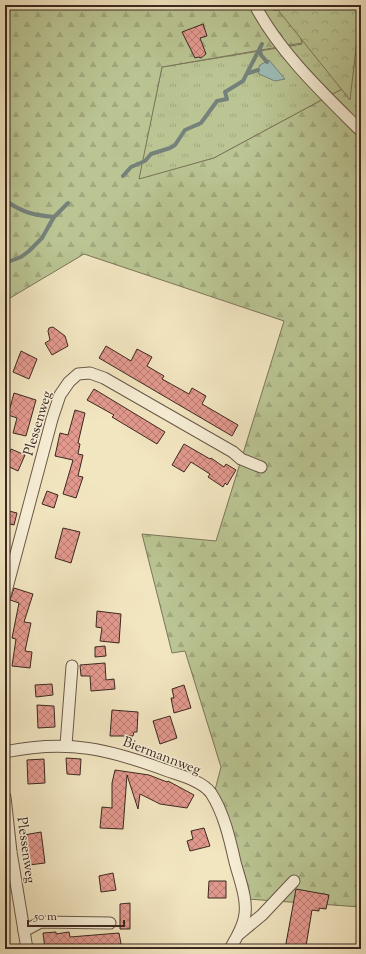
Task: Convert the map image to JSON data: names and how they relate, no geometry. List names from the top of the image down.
{
  "streets": {
    "street": ["Plessenweg", "Biermannweg"]
  },
  "scale_bar": "50 m"
}
